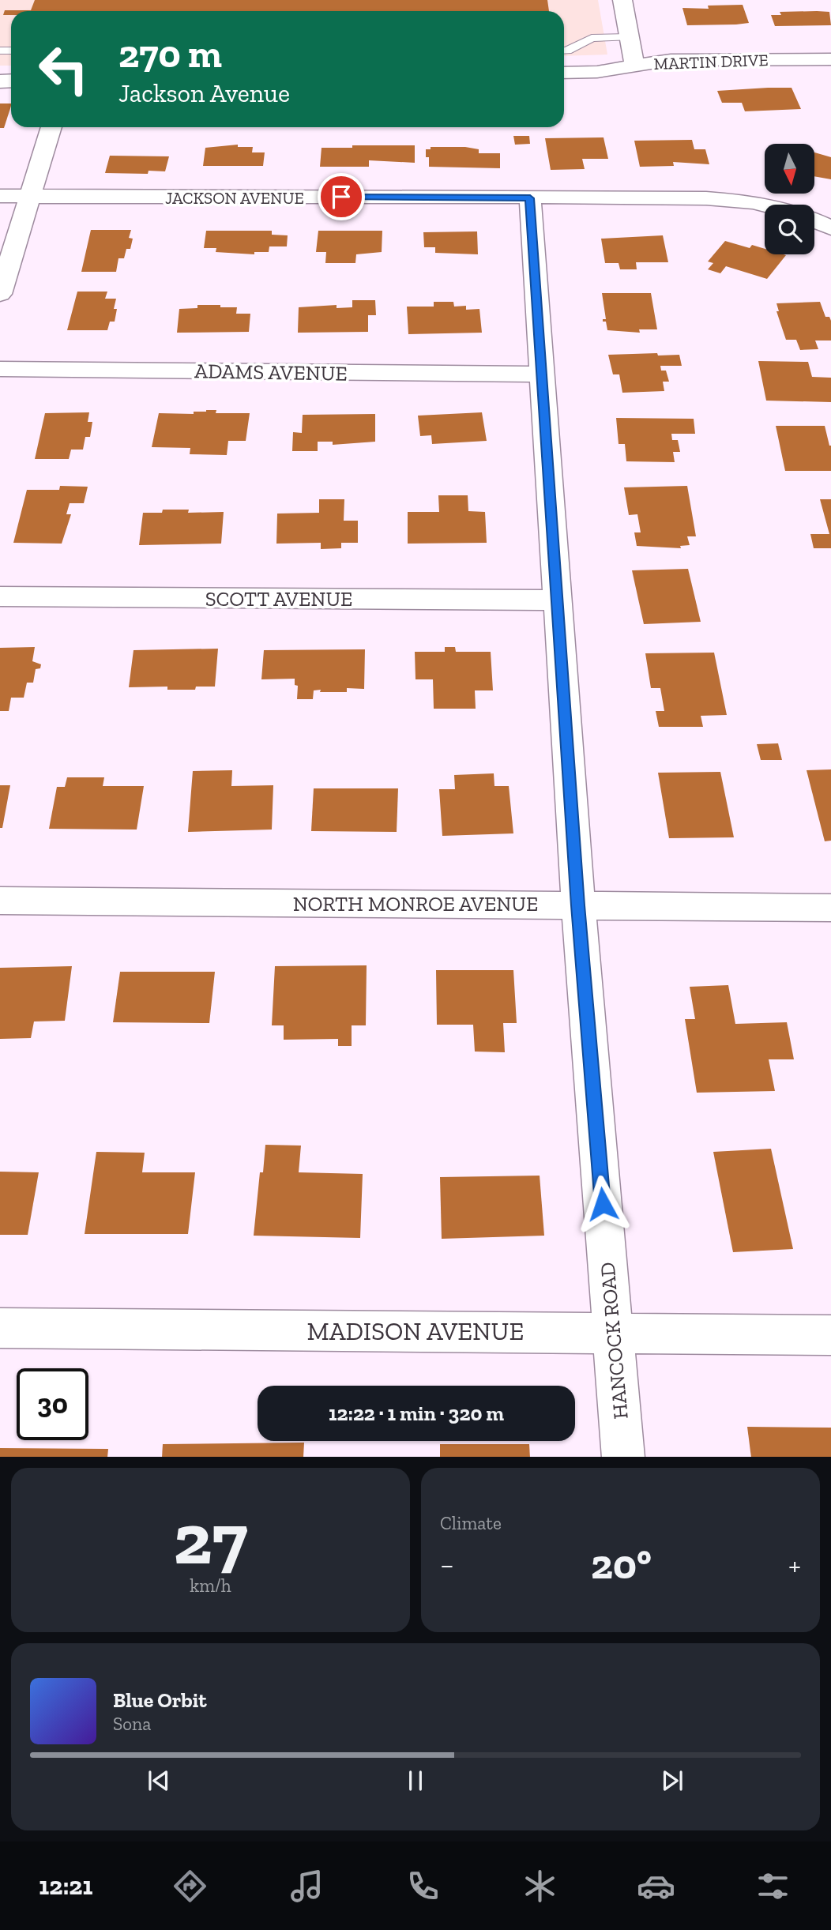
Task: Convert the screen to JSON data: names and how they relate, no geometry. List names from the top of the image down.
{
  "streets": {
    "street": [
      "MARTIN DRIVE",
      "JACKSON AVENUE",
      "ADAMS AVENUE",
      "SCOTT AVENUE",
      "NORTH MONROE AVENUE",
      "MADISON AVENUE",
      "HANCOCK ROAD"
    ]
  },
  "crossings": [
    ["JACKSON AVENUE", "HANCOCK ROAD"],
    ["ADAMS AVENUE", "HANCOCK ROAD"],
    ["SCOTT AVENUE", "HANCOCK ROAD"],
    ["NORTH MONROE AVENUE", "HANCOCK ROAD"],
    ["MADISON AVENUE", "HANCOCK ROAD"]
  ],
  "north": "bottom",
  "page": {
    "turn": ["270 m", "Jackson Avenue"],
    "limit": "30",
    "trip": "12:22 · 1 min · 320 m",
    "tile": [
      ["27", "km/h"],
      "Climate"
    ],
    "heat": ["−", "20°", "+"],
    "song": ["Blue Orbit", "Sona"],
    "tabs": "12:21"
  }
}
